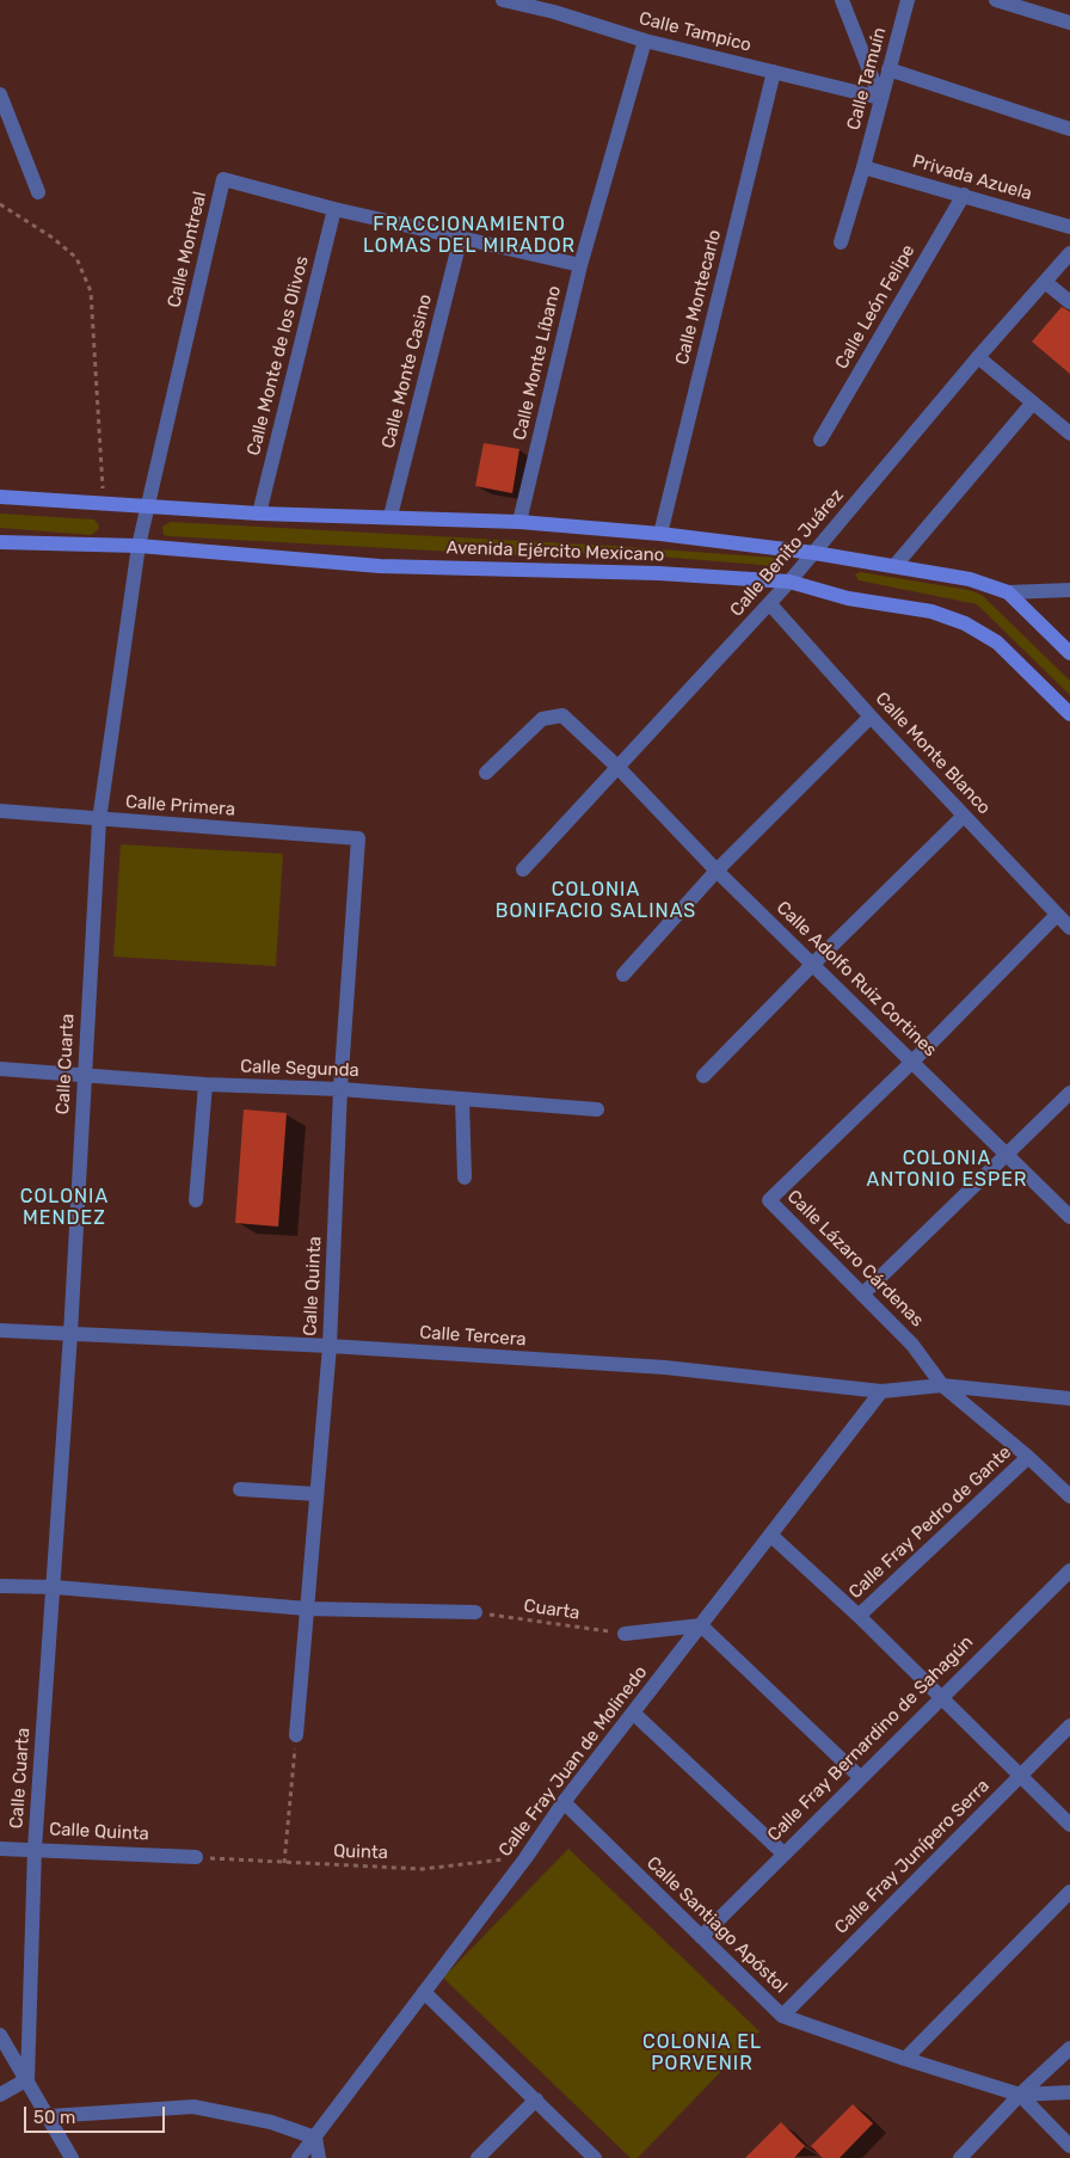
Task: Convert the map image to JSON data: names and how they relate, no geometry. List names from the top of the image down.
{
  "streets": {
    "main road": ["Avenida Ejército Mexicano"],
    "street": [
      "Calle Tampico",
      "Calle Tamuín",
      "Privada Azuela",
      "Calle Montreal",
      "Calle Montecarlo",
      "Calle León Felipe",
      "Calle Monte de los Olivos",
      "Calle Monte Líbano",
      "Calle Monte Casino",
      "Calle Benito Juárez",
      "Calle Monte Blanco",
      "Calle Primera",
      "Calle Adolfo Ruiz Cortines",
      "Calle Cuarta",
      "Calle Segunda",
      "Calle Lázaro Cárdenas",
      "Calle Quinta",
      "Calle Tercera",
      "Calle Fray Pedro de Gante",
      "Calle Fray Bernardino de Sahagún",
      "Calle Fray Juan de Molinedo",
      "Calle Fray Junípero Serra",
      "Calle Santiago Apóstol"
    ],
    "path": ["Cuarta", "Quinta"]
  },
  "crossings": [
    ["Calle Tampico", "Calle Tamuín"],
    ["Calle Tampico", "Calle Montecarlo"],
    ["Calle Tampico", "Calle Monte Líbano"],
    ["Calle Tamuín", "Privada Azuela"],
    ["Privada Azuela", "Calle León Felipe"],
    ["Calle Montreal", "Calle Monte de los Olivos"],
    ["Calle Montreal", "Calle Monte Líbano"],
    ["Calle Montreal", "Calle Monte Casino"],
    ["Calle Montreal", "Avenida Ejército Mexicano"],
    ["Calle Montreal", "Calle Cuarta"],
    ["Calle Montecarlo", "Avenida Ejército Mexicano"],
    ["Calle Monte de los Olivos", "Avenida Ejército Mexicano"],
    ["Calle Monte Líbano", "Avenida Ejército Mexicano"],
    ["Calle Monte Casino", "Avenida Ejército Mexicano"],
    ["Avenida Ejército Mexicano", "Calle Benito Juárez"],
    ["Avenida Ejército Mexicano", "Calle Cuarta"],
    ["Calle Benito Juárez", "Calle Monte Blanco"],
    ["Calle Benito Juárez", "Calle Adolfo Ruiz Cortines"],
    ["Calle Primera", "Calle Cuarta"],
    ["Calle Primera", "Calle Quinta"],
    ["Calle Adolfo Ruiz Cortines", "Calle Lázaro Cárdenas"],
    ["Calle Cuarta", "Calle Segunda"],
    ["Calle Cuarta", "Calle Quinta"],
    ["Calle Cuarta", "Calle Tercera"],
    ["Calle Segunda", "Calle Quinta"],
    ["Calle Lázaro Cárdenas", "Calle Tercera"],
    ["Calle Lázaro Cárdenas", "Calle Fray Pedro de Gante"],
    ["Calle Quinta", "Calle Tercera"],
    ["Calle Quinta", "Quinta"],
    ["Calle Tercera", "Calle Fray Juan de Molinedo"],
    ["Calle Fray Bernardino de Sahagún", "Calle Santiago Apóstol"],
    ["Calle Fray Juan de Molinedo", "Quinta"],
    ["Calle Fray Juan de Molinedo", "Calle Santiago Apóstol"],
    ["Calle Fray Junípero Serra", "Calle Santiago Apóstol"]
  ],
  "districts": [
    "FRACCIONAMIENTO LOMAS DEL MIRADOR",
    "COLONIA BONIFACIO SALINAS",
    "COLONIA ANTONIO ESPER",
    "COLONIA MENDEZ",
    "COLONIA EL PORVENIR"
  ],
  "scale_bar": "50 m"
}
